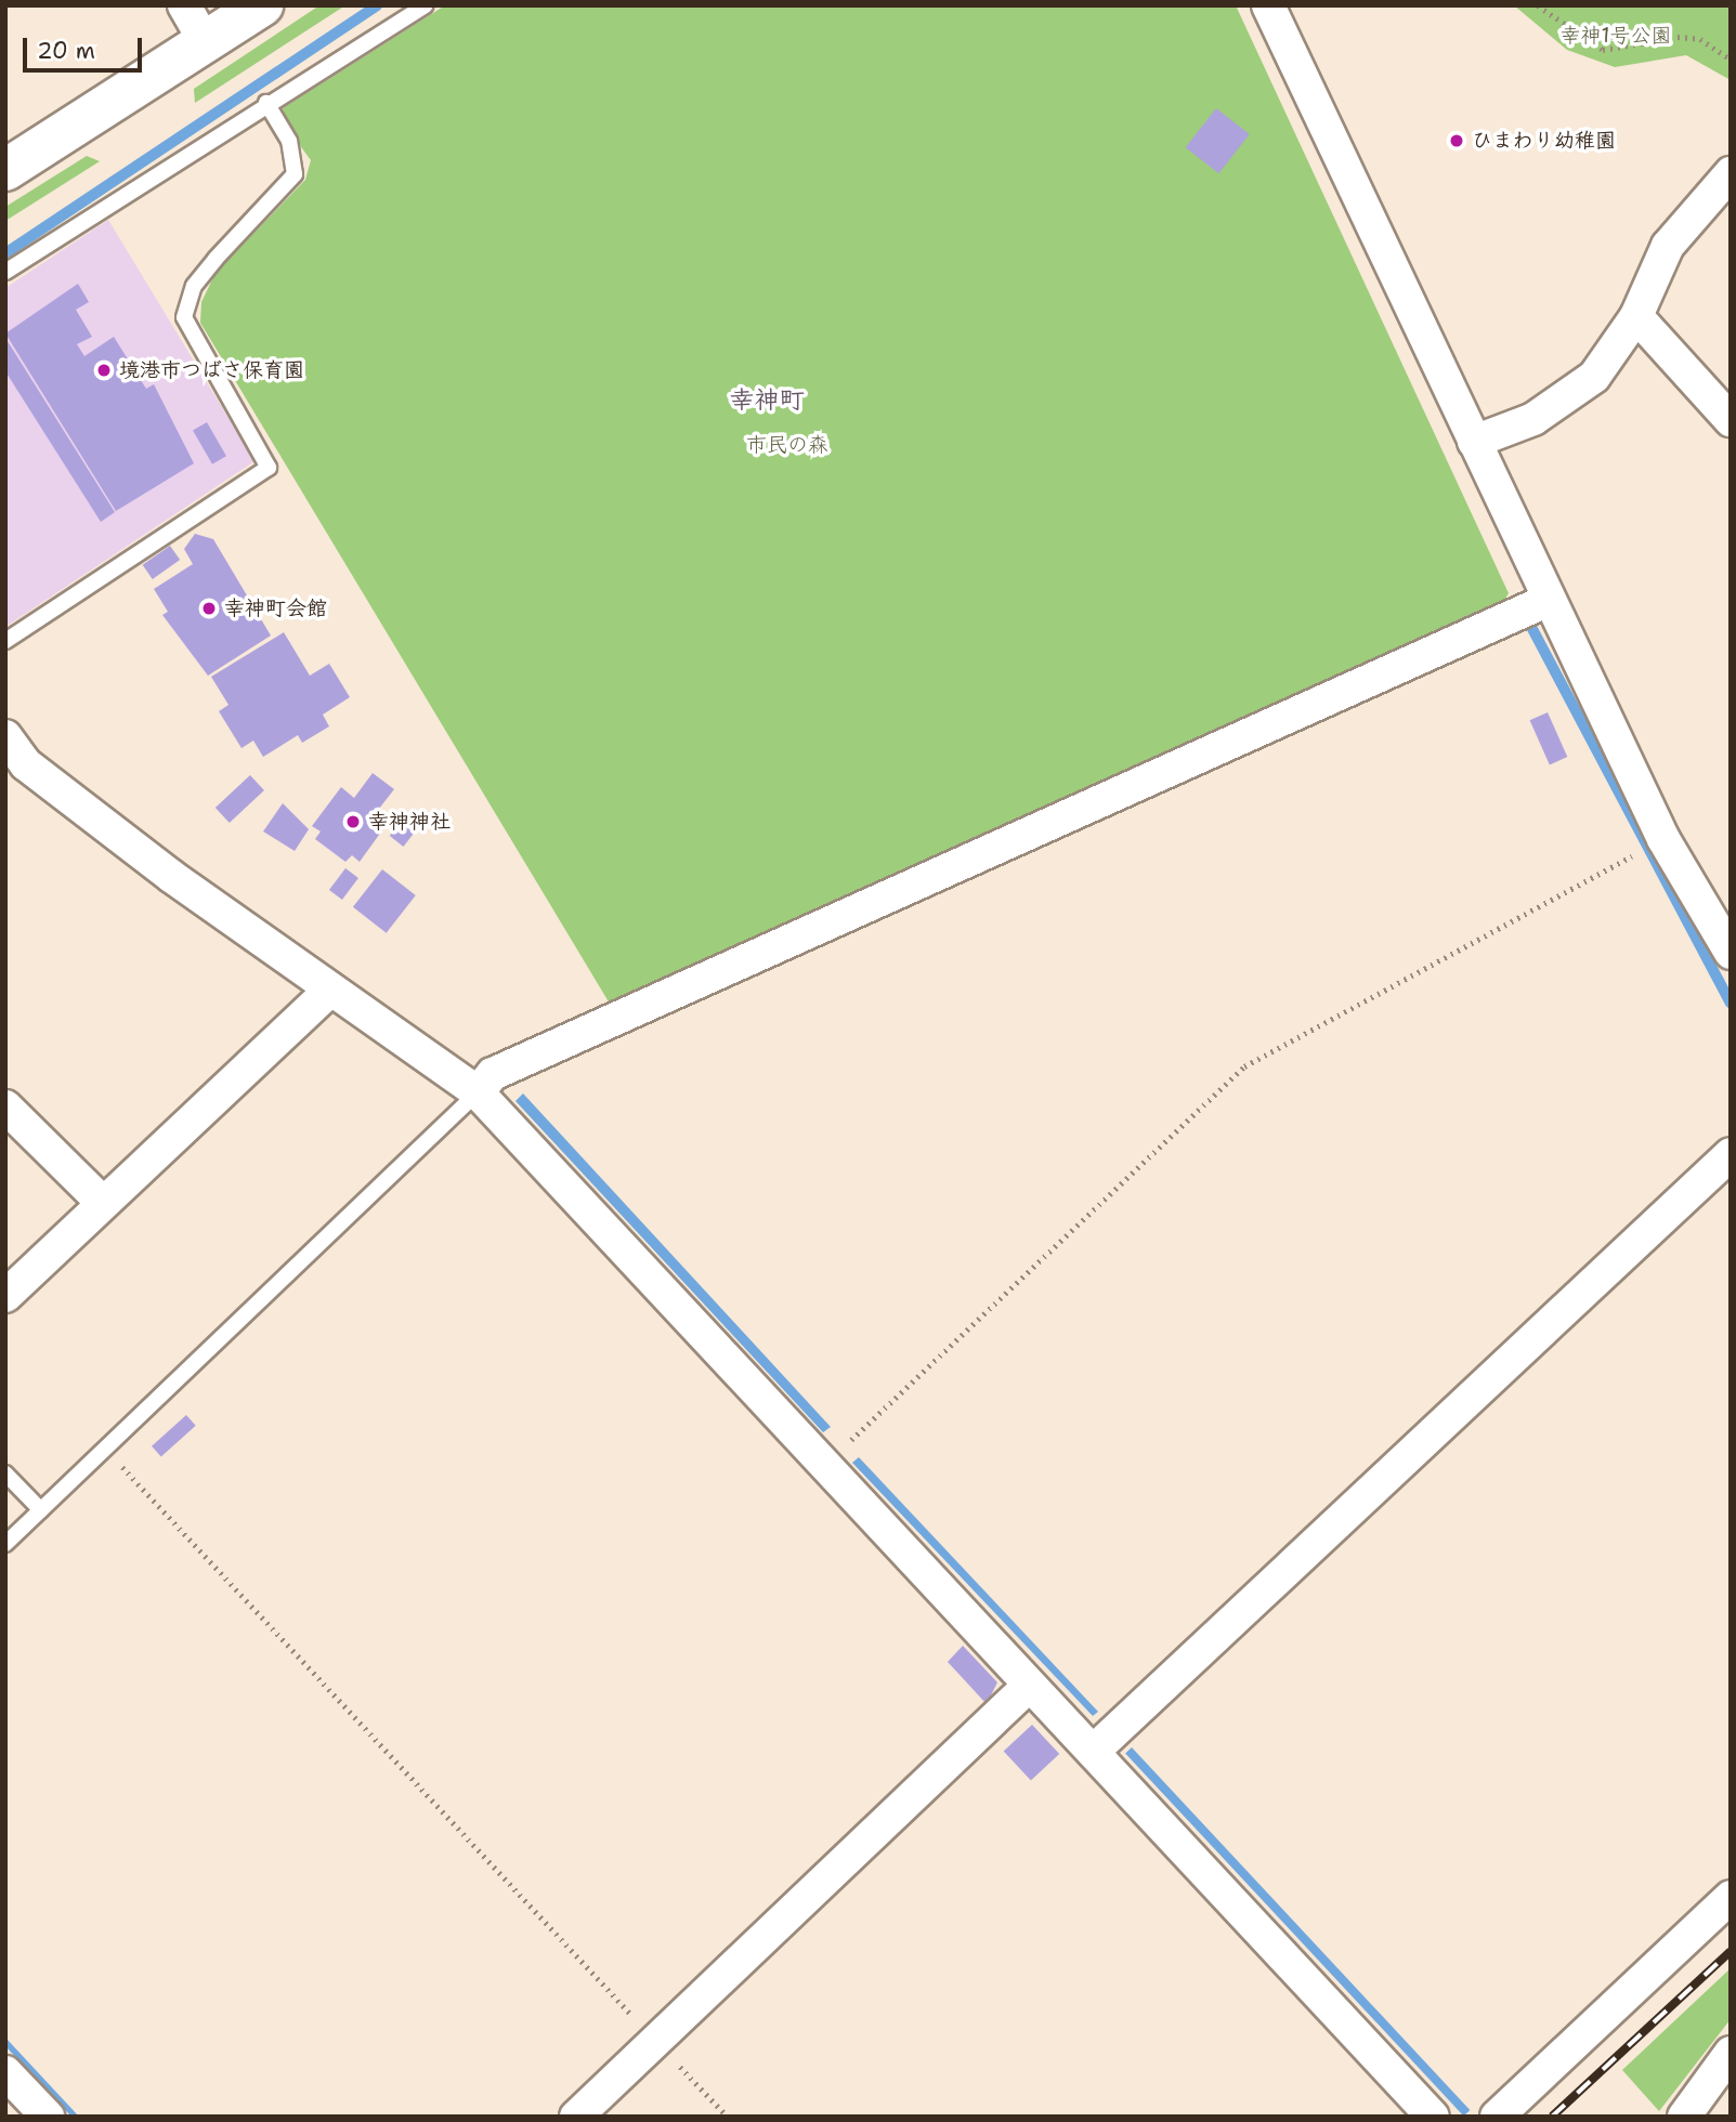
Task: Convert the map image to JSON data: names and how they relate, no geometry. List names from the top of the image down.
{
  "districts": ["幸神町"],
  "parks": ["幸神1号公園", "市民の森"],
  "places": [
    "ひまわり幼稚園",
    "境港市つばさ保育園",
    "幸神町会館",
    "幸神神社"
  ],
  "scale_bar": "20 m"
}
